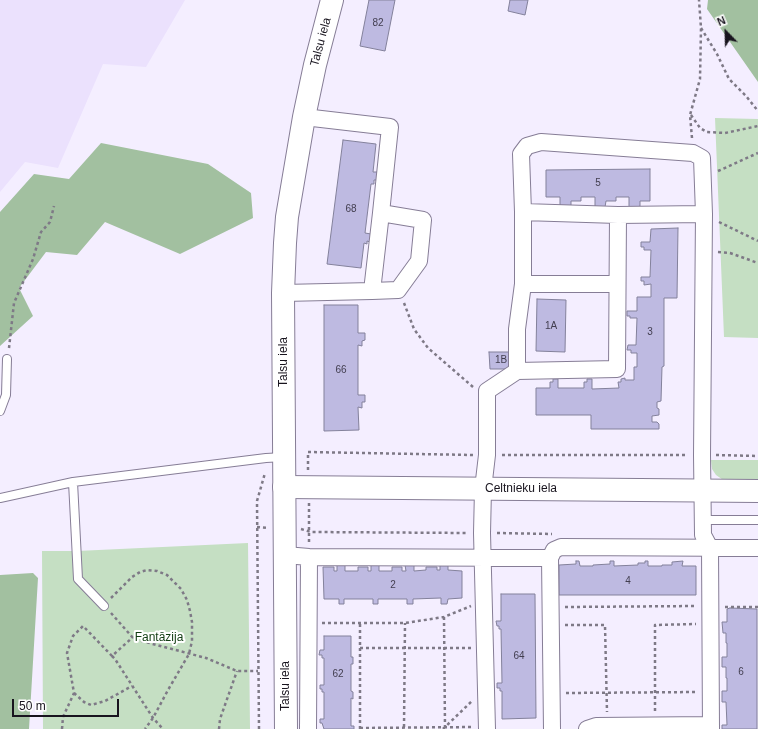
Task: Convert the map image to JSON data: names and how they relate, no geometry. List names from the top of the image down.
{
  "streets": {
    "main road": ["Talsu iela", "Celtnieku iela"]
  },
  "crossings": [
    ["Talsu iela", "Celtnieku iela"]
  ],
  "parks": ["Fantāzija"],
  "house_numbers": [
    "82",
    "5",
    "68",
    "1A",
    "3",
    "1B",
    "66",
    "4",
    "2",
    "64",
    "6",
    "62"
  ],
  "scale_bar": "50 m",
  "north": "top left"
}
